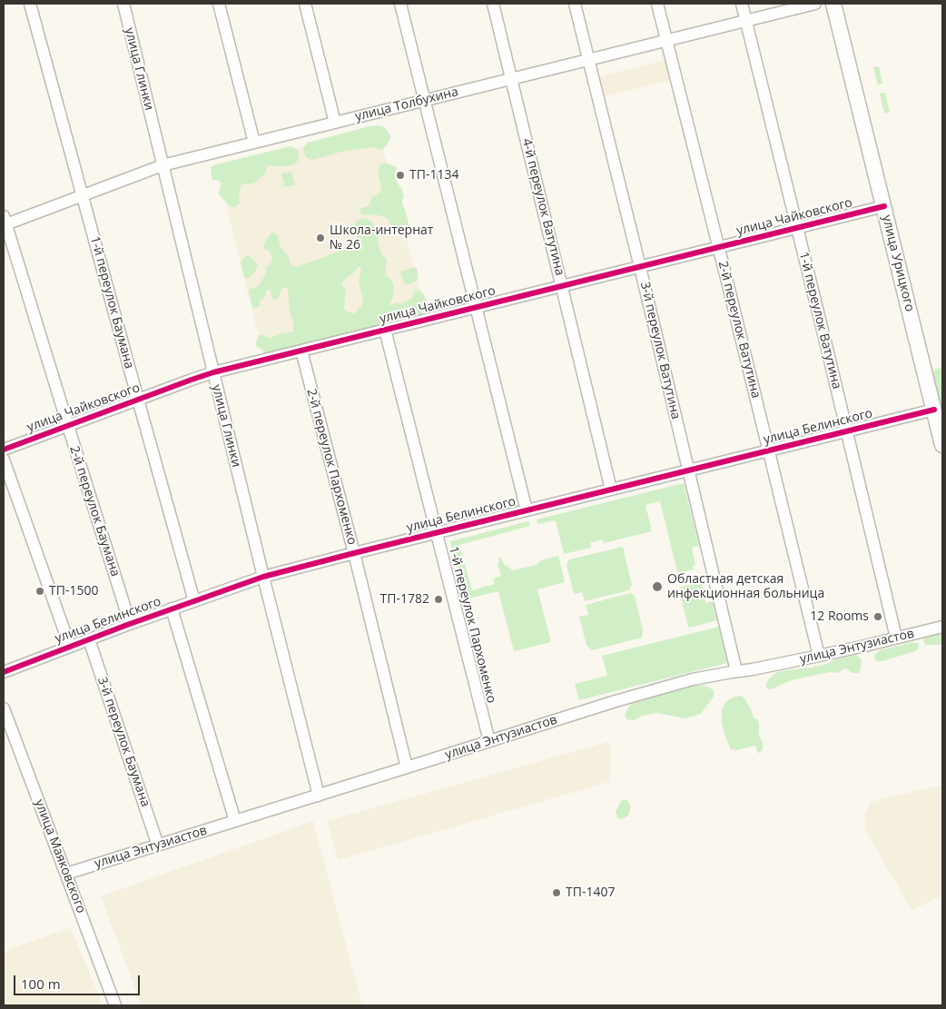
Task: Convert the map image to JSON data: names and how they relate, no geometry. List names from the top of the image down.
{
  "streets": {
    "main road": ["улица Урицкого"],
    "street": [
      "улица Глинки",
      "улица Толбухина",
      "4-й переулок Ватутина",
      "улица Чайковского",
      "1-й переулок Баумана",
      "1-й переулок Ватутина",
      "2-й переулок Ватутина",
      "3-й переулок Ватутина",
      "улица Белинского",
      "2-й переулок Пархоменко",
      "2-й переулок Баумана",
      "1-й переулок Пархоменко",
      "улица Энтузиастов",
      "3-й переулок Баумана",
      "улица Маяковского"
    ]
  },
  "crossings": [
    ["улица Глинки", "улица Толбухина"],
    ["улица Глинки", "улица Чайковского"],
    ["улица Глинки", "улица Белинского"],
    ["улица Глинки", "улица Энтузиастов"],
    ["улица Толбухина", "4-й переулок Ватутина"],
    ["улица Толбухина", "1-й переулок Баумана"],
    ["улица Толбухина", "1-й переулок Ватутина"],
    ["улица Толбухина", "2-й переулок Ватутина"],
    ["улица Толбухина", "3-й переулок Ватутина"],
    ["улица Толбухина", "2-й переулок Баумана"],
    ["4-й переулок Ватутина", "улица Чайковского"],
    ["4-й переулок Ватутина", "улица Белинского"],
    ["улица Чайковского", "улица Урицкого"],
    ["улица Чайковского", "1-й переулок Баумана"],
    ["улица Чайковского", "1-й переулок Ватутина"],
    ["улица Чайковского", "2-й переулок Ватутина"],
    ["улица Чайковского", "3-й переулок Ватутина"],
    ["улица Чайковского", "2-й переулок Пархоменко"],
    ["улица Чайковского", "2-й переулок Баумана"],
    ["улица Чайковского", "1-й переулок Пархоменко"],
    ["улица Урицкого", "улица Белинского"],
    ["1-й переулок Баумана", "улица Белинского"],
    ["1-й переулок Ватутина", "улица Белинского"],
    ["1-й переулок Ватутина", "улица Энтузиастов"],
    ["2-й переулок Ватутина", "улица Белинского"],
    ["2-й переулок Ватутина", "улица Энтузиастов"],
    ["3-й переулок Ватутина", "улица Белинского"],
    ["3-й переулок Ватутина", "улица Энтузиастов"],
    ["улица Белинского", "2-й переулок Пархоменко"],
    ["улица Белинского", "2-й переулок Баумана"],
    ["улица Белинского", "1-й переулок Пархоменко"],
    ["улица Белинского", "3-й переулок Баумана"],
    ["2-й переулок Пархоменко", "улица Энтузиастов"],
    ["1-й переулок Пархоменко", "улица Энтузиастов"],
    ["улица Энтузиастов", "3-й переулок Баумана"],
    ["улица Энтузиастов", "улица Маяковского"]
  ],
  "places": [
    "ТП-1134",
    "Школа-интернат № 26",
    "Областная детская инфекционная больница",
    "ТП-1500",
    "ТП-1782",
    "12 Rooms",
    "ТП-1407"
  ],
  "scale_bar": "100 m"
}
